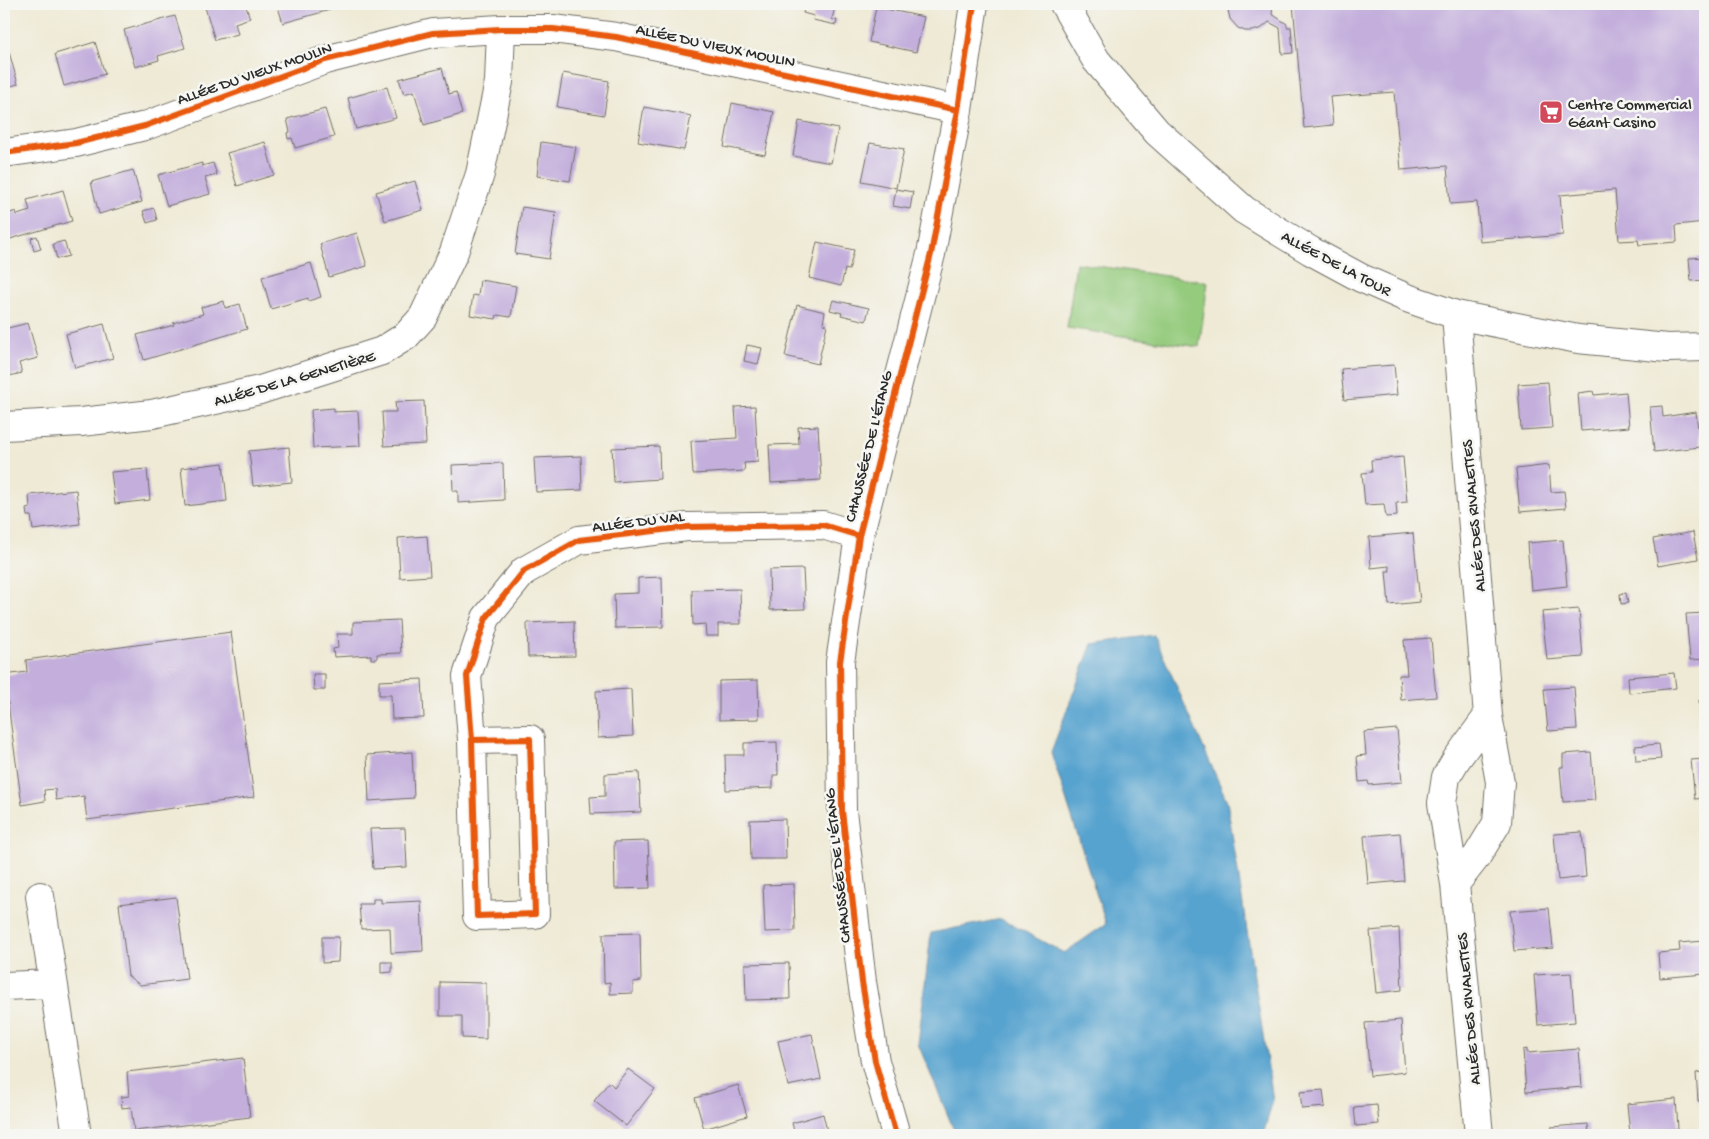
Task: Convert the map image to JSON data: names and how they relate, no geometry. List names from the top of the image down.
{
  "streets": {
    "street": [
      "ALLÉE DU VIEUX MOULIN",
      "ALLÉE DE LA TOUR",
      "ALLÉE DE LA GENETIÈRE",
      "CHAUSSÉE DE L'ÉTANG",
      "ALLÉE DES RIVALETTES",
      "ALLÉE DU VAL"
    ]
  },
  "crossings": [
    ["ALLÉE DU VIEUX MOULIN", "ALLÉE DE LA GENETIÈRE"],
    ["ALLÉE DU VIEUX MOULIN", "CHAUSSÉE DE L'ÉTANG"],
    ["ALLÉE DE LA TOUR", "ALLÉE DES RIVALETTES"],
    ["CHAUSSÉE DE L'ÉTANG", "ALLÉE DU VAL"]
  ],
  "places": {
    "supermarket": ["Centre Commercial Géant Casino"]
  }
}
